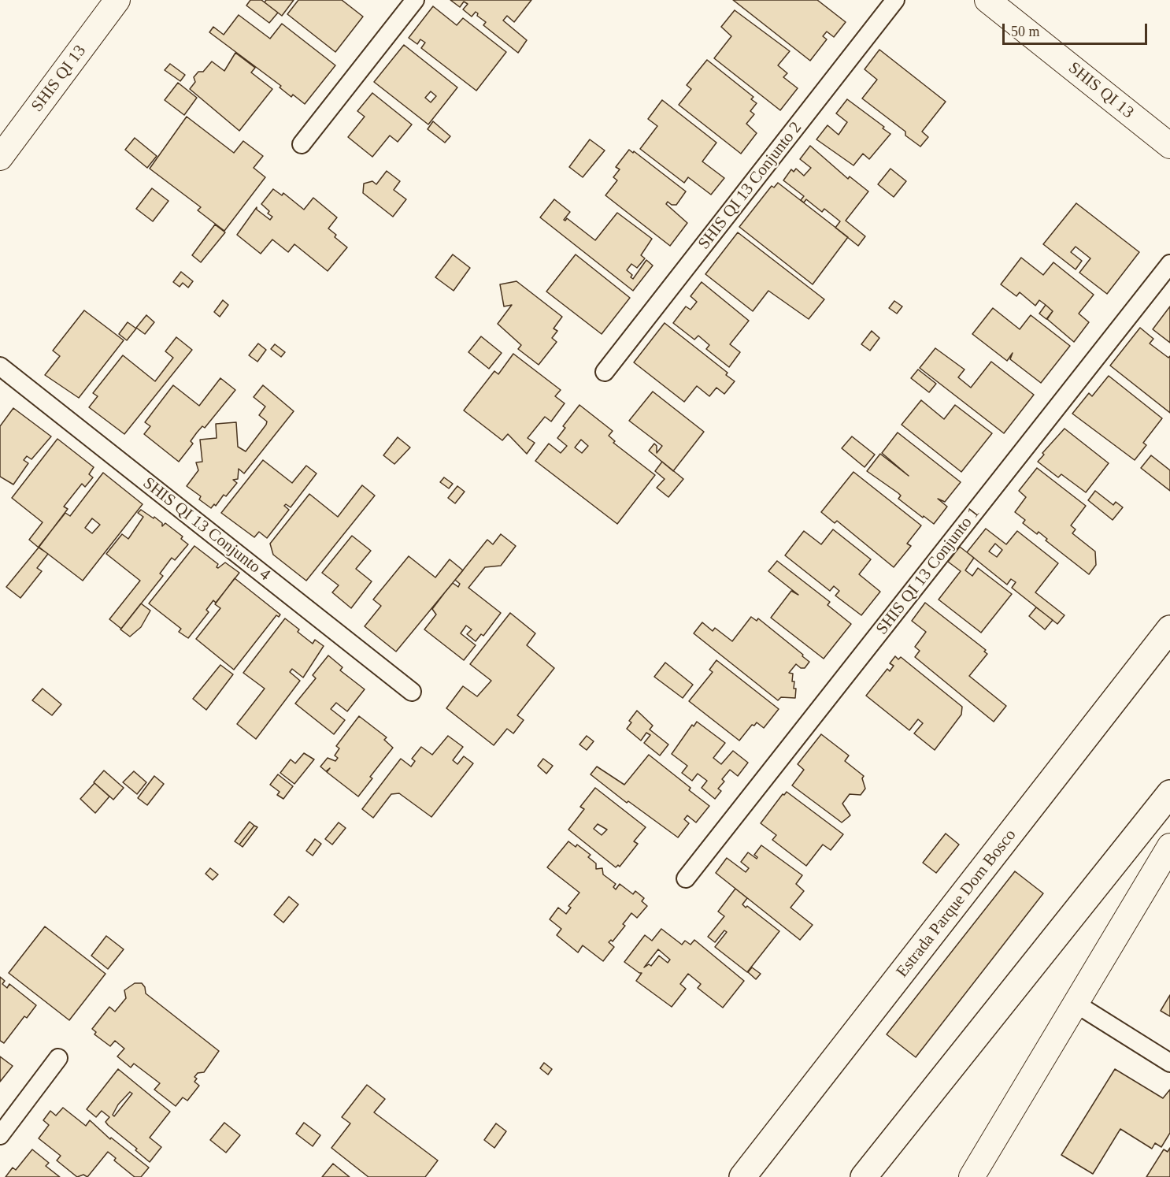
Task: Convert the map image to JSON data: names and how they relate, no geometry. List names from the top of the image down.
{
  "streets": {
    "main road": ["Estrada Parque Dom Bosco"],
    "street": [
      "SHIS QI 13",
      "SHIS QI 13 Conjunto 2",
      "SHIS QI 13 Conjunto 4",
      "SHIS QI 13 Conjunto 1"
    ]
  },
  "scale_bar": "50 m"
}
